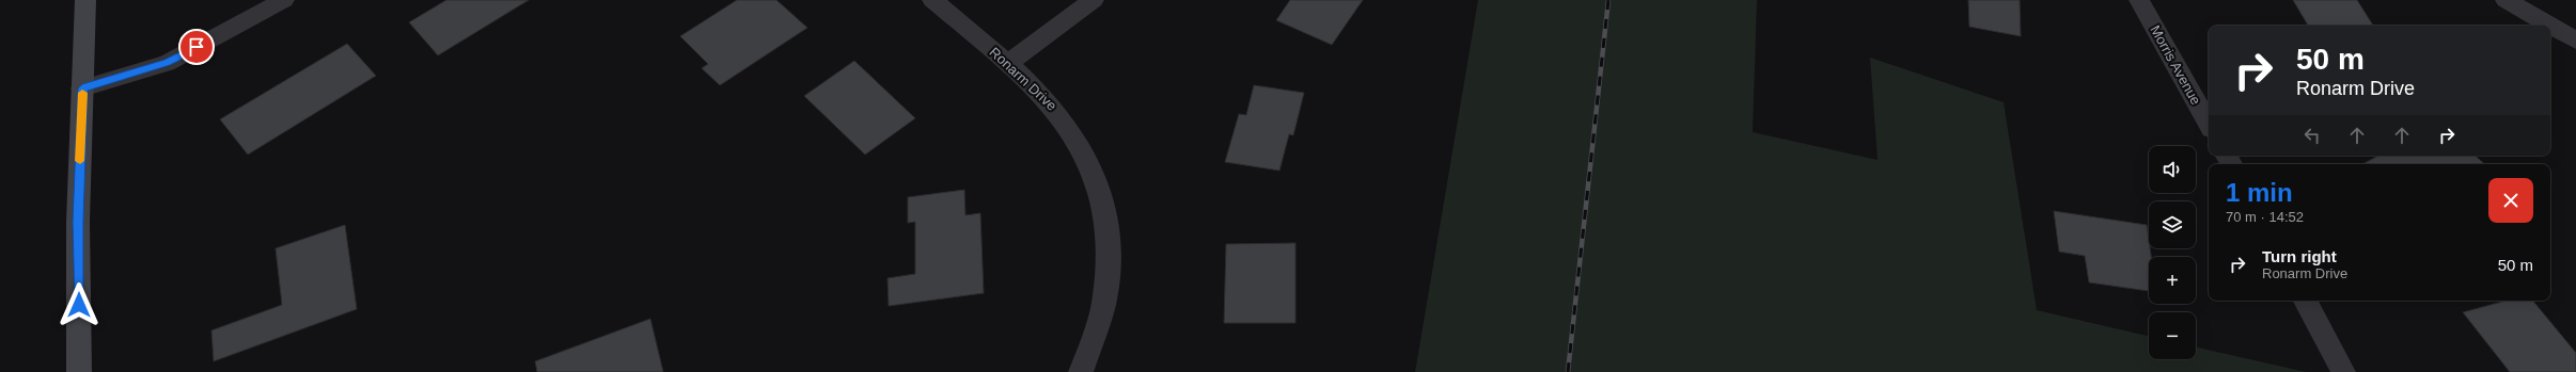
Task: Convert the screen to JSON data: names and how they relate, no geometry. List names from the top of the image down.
{
  "streets": {
    "street": ["Morris Avenue", "Ronarm Drive"]
  },
  "page": {
    "turn": ["50 m", "Ronarm Drive"],
    "map_buttons": ["+", "−"],
    "heading": ["1 min", "70 m · 14:52"],
    "list": [
      {
        "name": "Turn right",
        "note": "Ronarm Drive",
        "value": "50 m"
      }
    ]
  }
}
